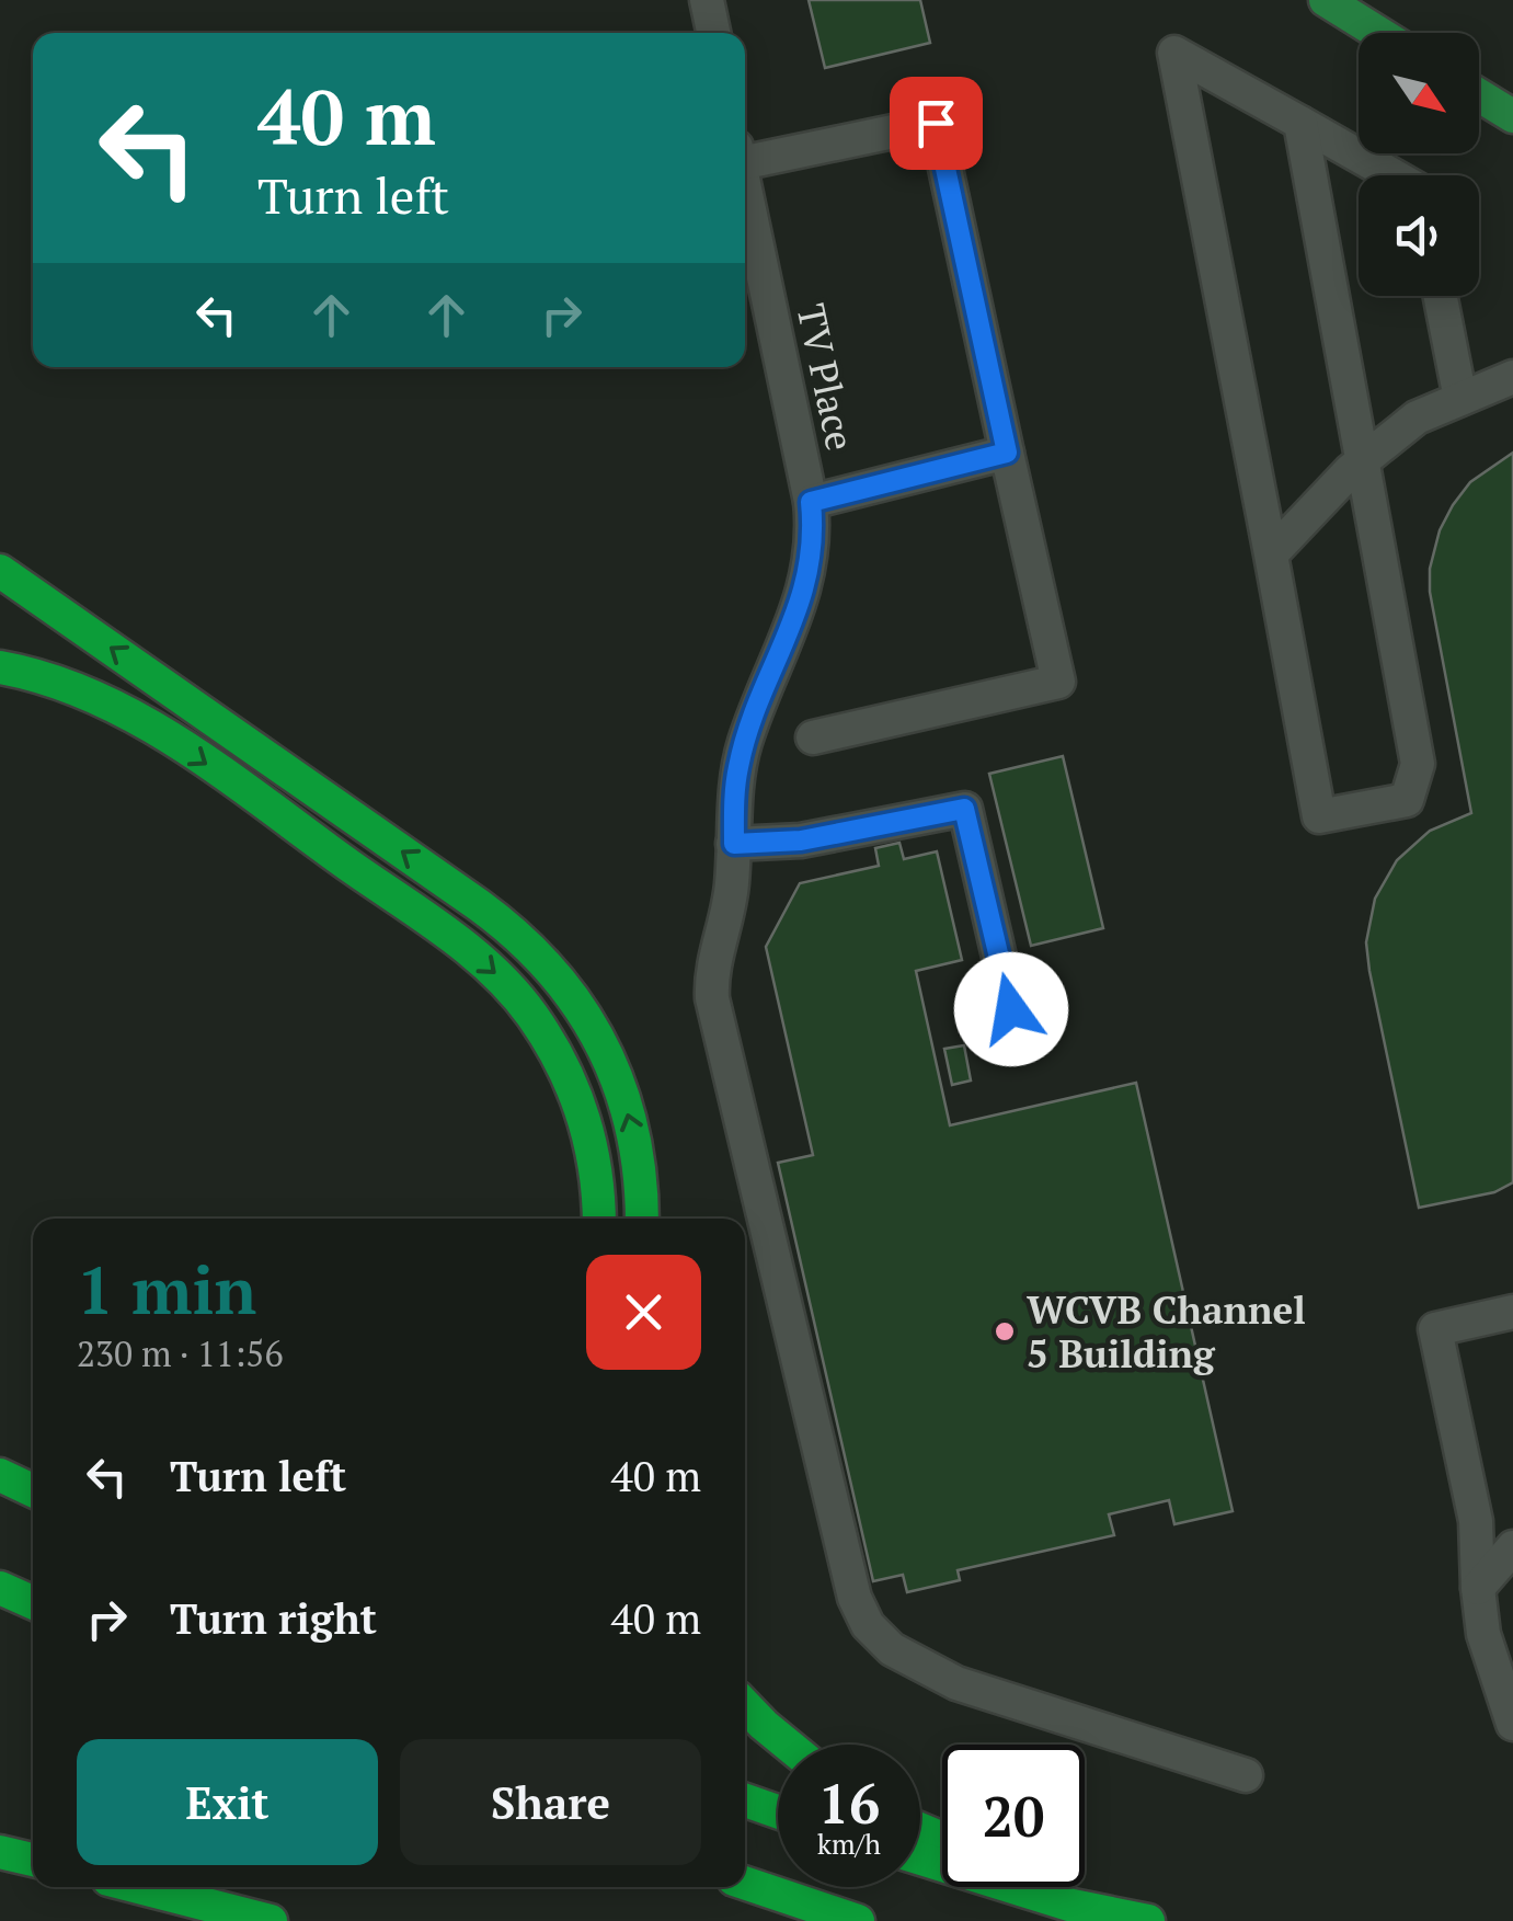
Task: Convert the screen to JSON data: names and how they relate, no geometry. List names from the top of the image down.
{
  "streets": {
    "street": ["TV Place"]
  },
  "places": ["WCVB Channel 5 Building"],
  "north": "bottom right",
  "page": {
    "turn": ["40 m", "Turn left"],
    "heading": ["1 min", "230 m · 11:56"],
    "list": [
      {
        "name": "Turn left",
        "value": "40 m"
      },
      {
        "name": "Turn right",
        "value": "40 m"
      }
    ],
    "buttons": ["Exit", "Share"],
    "speed": "16 km/h",
    "limit": "20"
  }
}
